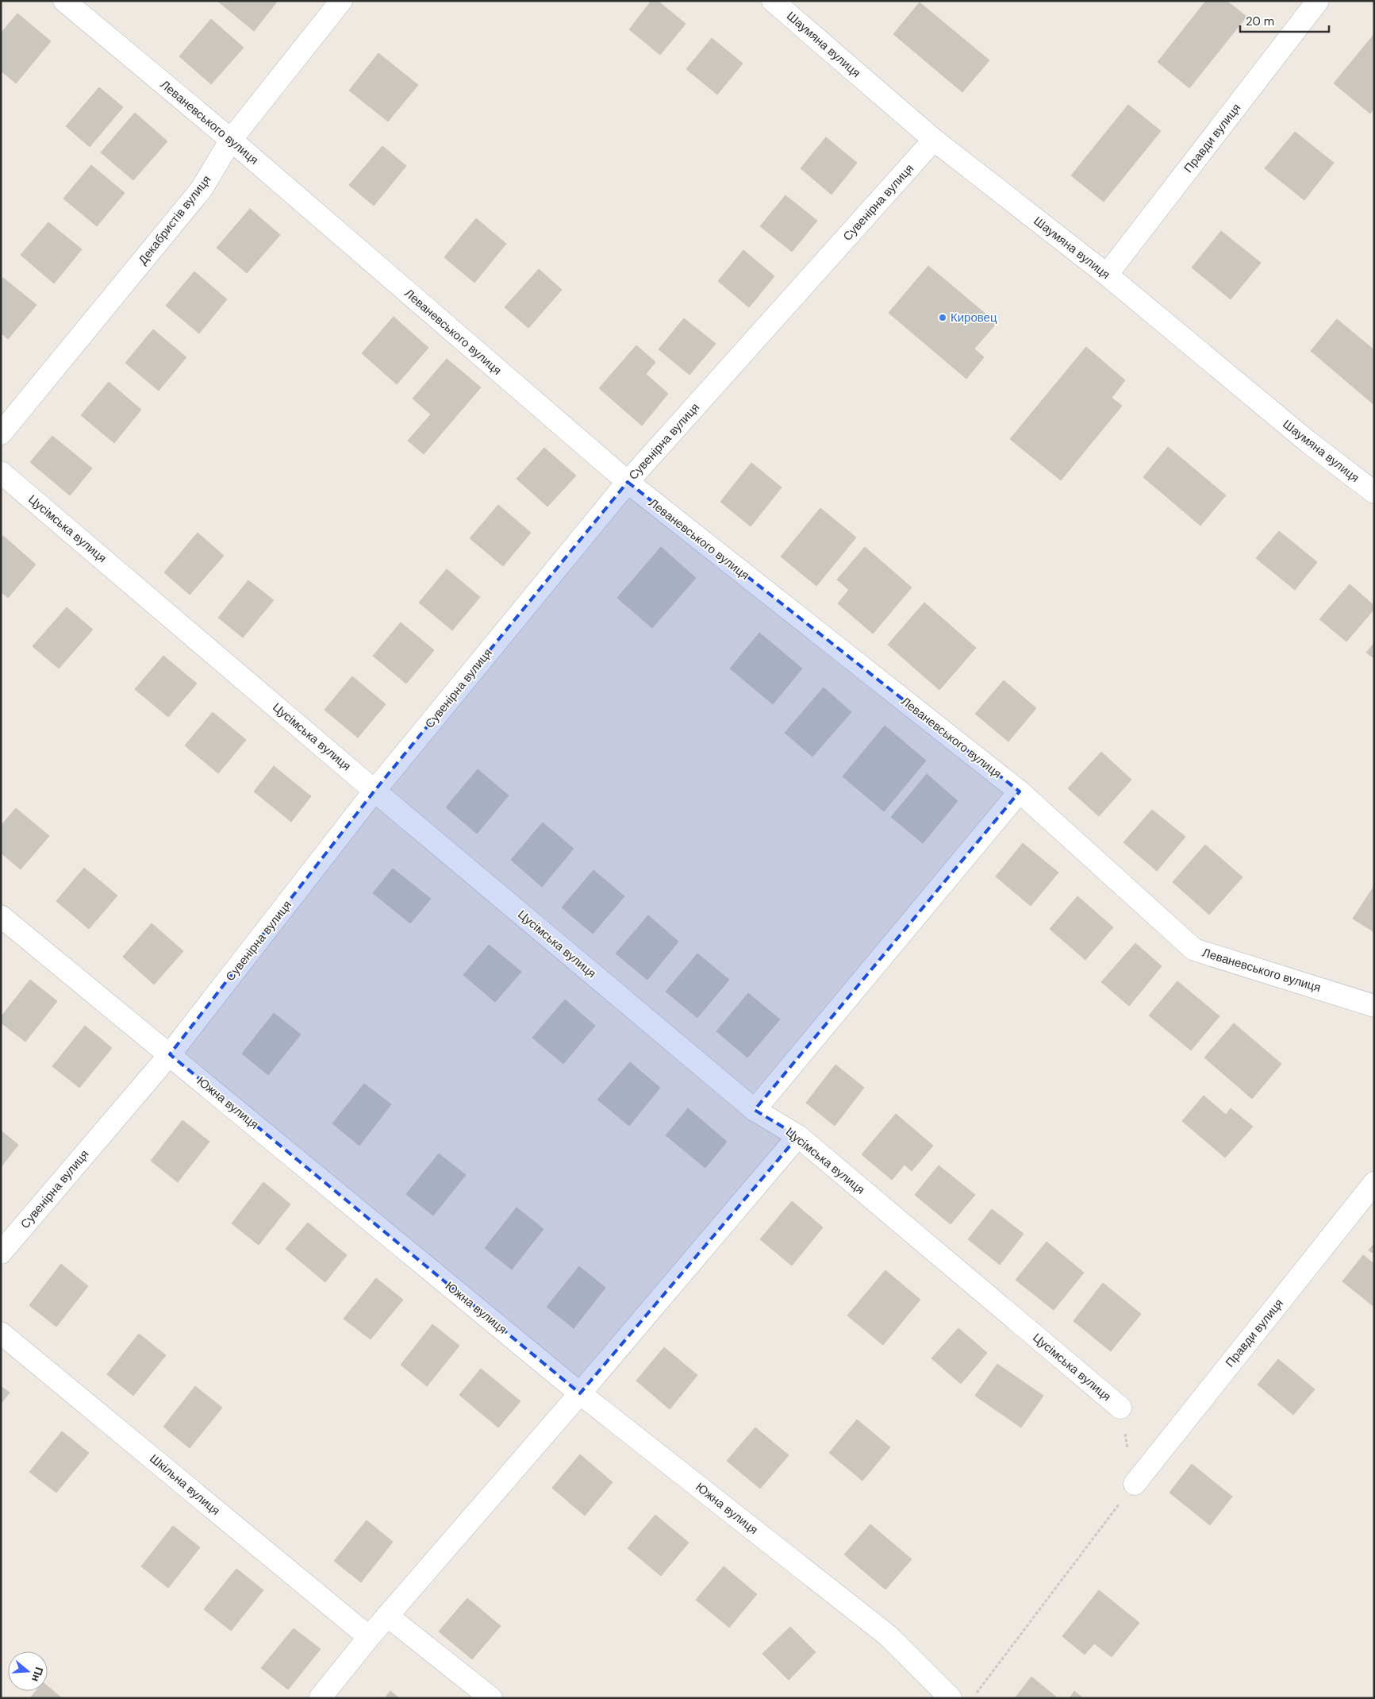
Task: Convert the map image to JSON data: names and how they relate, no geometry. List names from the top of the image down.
{
  "streets": {
    "street": [
      "Шаумяна вулиця",
      "Леваневського вулиця",
      "Правди вулиця",
      "Сувенірна вулиця",
      "Декабристів вулиця",
      "Цусімська вулиця",
      "Южна вулиця",
      "Шкільна вулиця"
    ]
  },
  "crossings": [
    ["Шаумяна вулиця", "Правди вулиця"],
    ["Шаумяна вулиця", "Сувенірна вулиця"],
    ["Леваневського вулиця", "Сувенірна вулиця"],
    ["Леваневського вулиця", "Декабристів вулиця"],
    ["Сувенірна вулиця", "Цусімська вулиця"],
    ["Сувенірна вулиця", "Южна вулиця"]
  ],
  "places": ["Кировец"],
  "scale_bar": "20 m",
  "north": "right"
}
